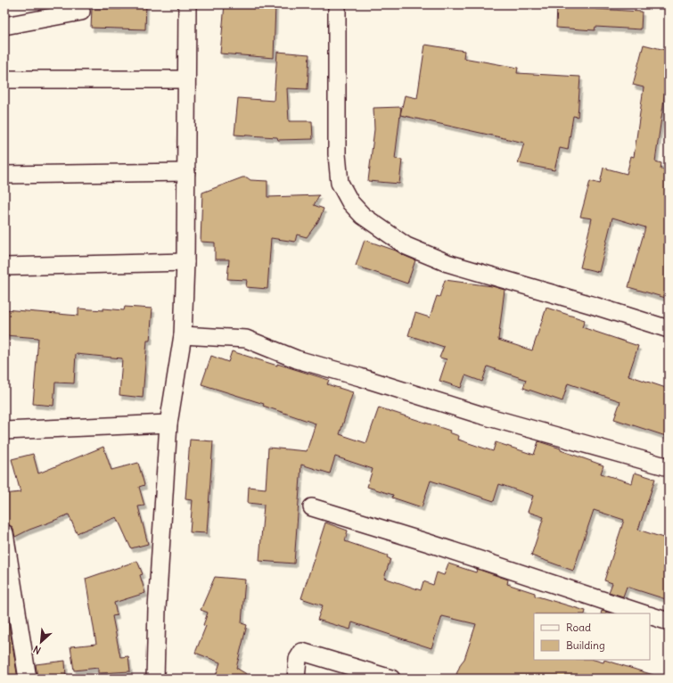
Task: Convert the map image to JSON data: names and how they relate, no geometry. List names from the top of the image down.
{
  "legend": ["Road", "Building"],
  "north": "bottom left"
}
